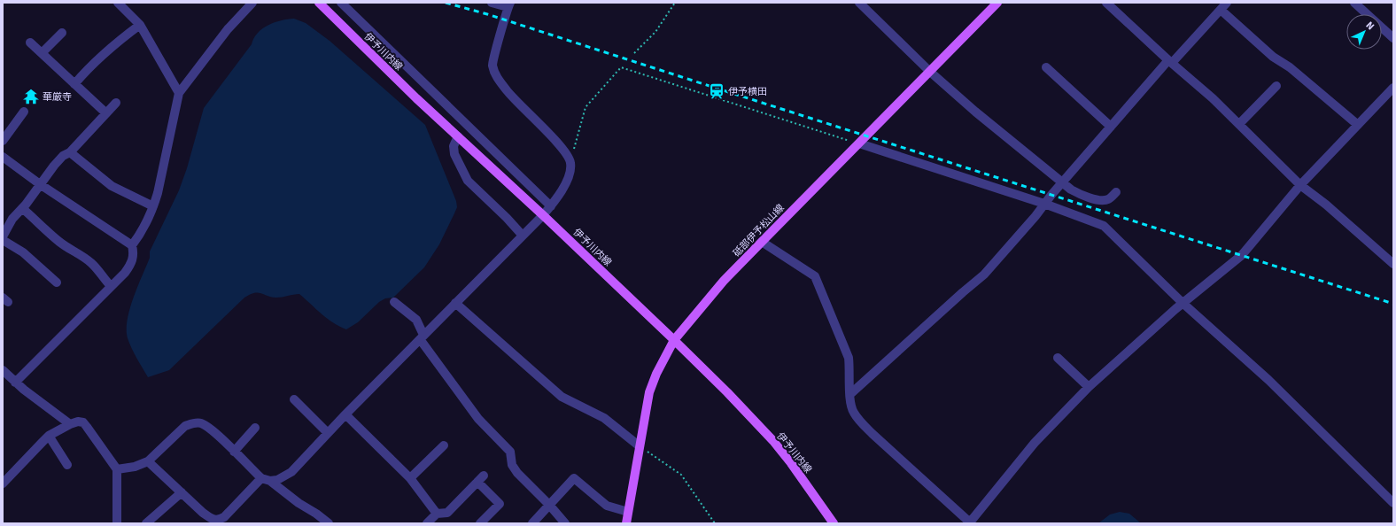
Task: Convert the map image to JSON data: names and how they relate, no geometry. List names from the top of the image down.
{
  "streets": {
    "main road": ["伊予川内線", "砥部伊予松山線"]
  },
  "crossings": [
    ["伊予川内線", "砥部伊予松山線"]
  ],
  "places": {
    "station": ["伊予横田"],
    "temple": ["華厳寺"]
  },
  "north": "top right"
}
